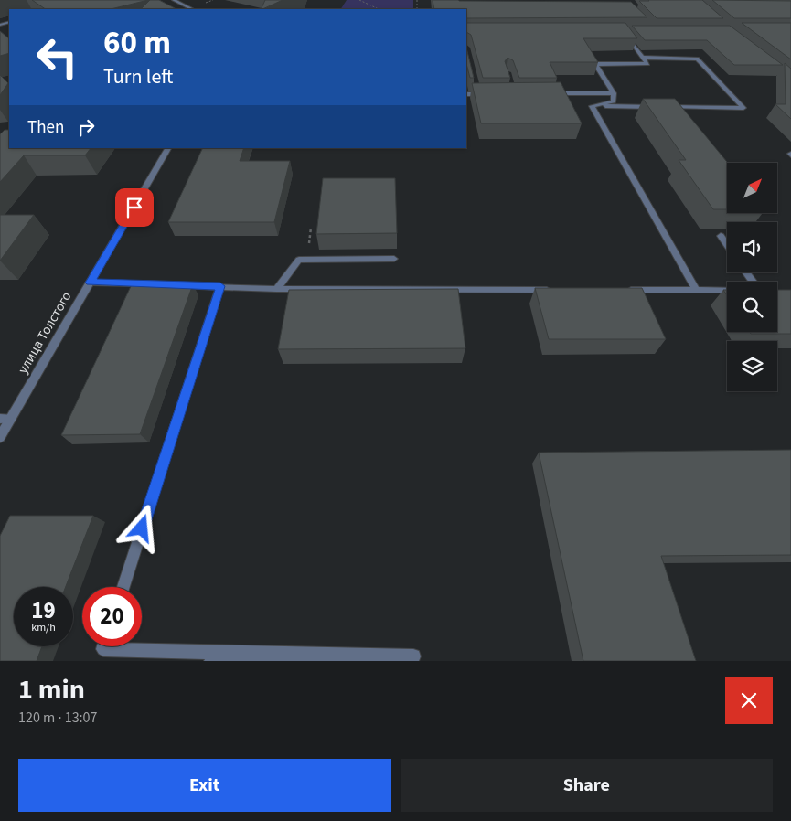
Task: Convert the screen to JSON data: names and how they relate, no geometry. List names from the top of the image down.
{
  "streets": {
    "street": ["улица Толстого"]
  },
  "north": "top right",
  "page": {
    "turn": ["60 m", "Turn left"],
    "then": "Then",
    "speed": "19 km/h",
    "limit": "20",
    "heading": ["1 min", "120 m · 13:07"],
    "buttons": ["Exit", "Share"]
  }
}
